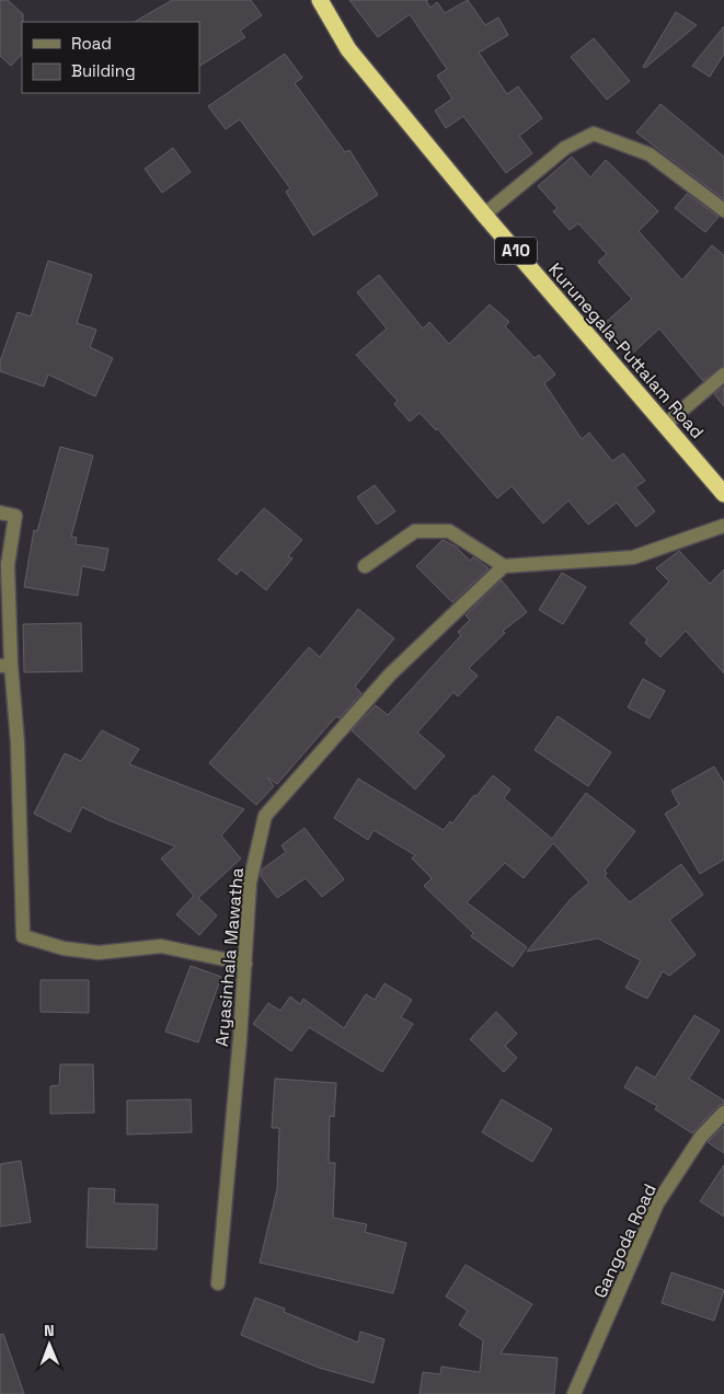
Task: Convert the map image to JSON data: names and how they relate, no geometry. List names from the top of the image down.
{
  "streets": {
    "highway": ["A10", "Kurunegala-Puttalam Road"],
    "street": ["Aryasinhala Mawatha", "Gangoda Road"]
  },
  "legend": ["Road", "Building"],
  "north": "top"
}
